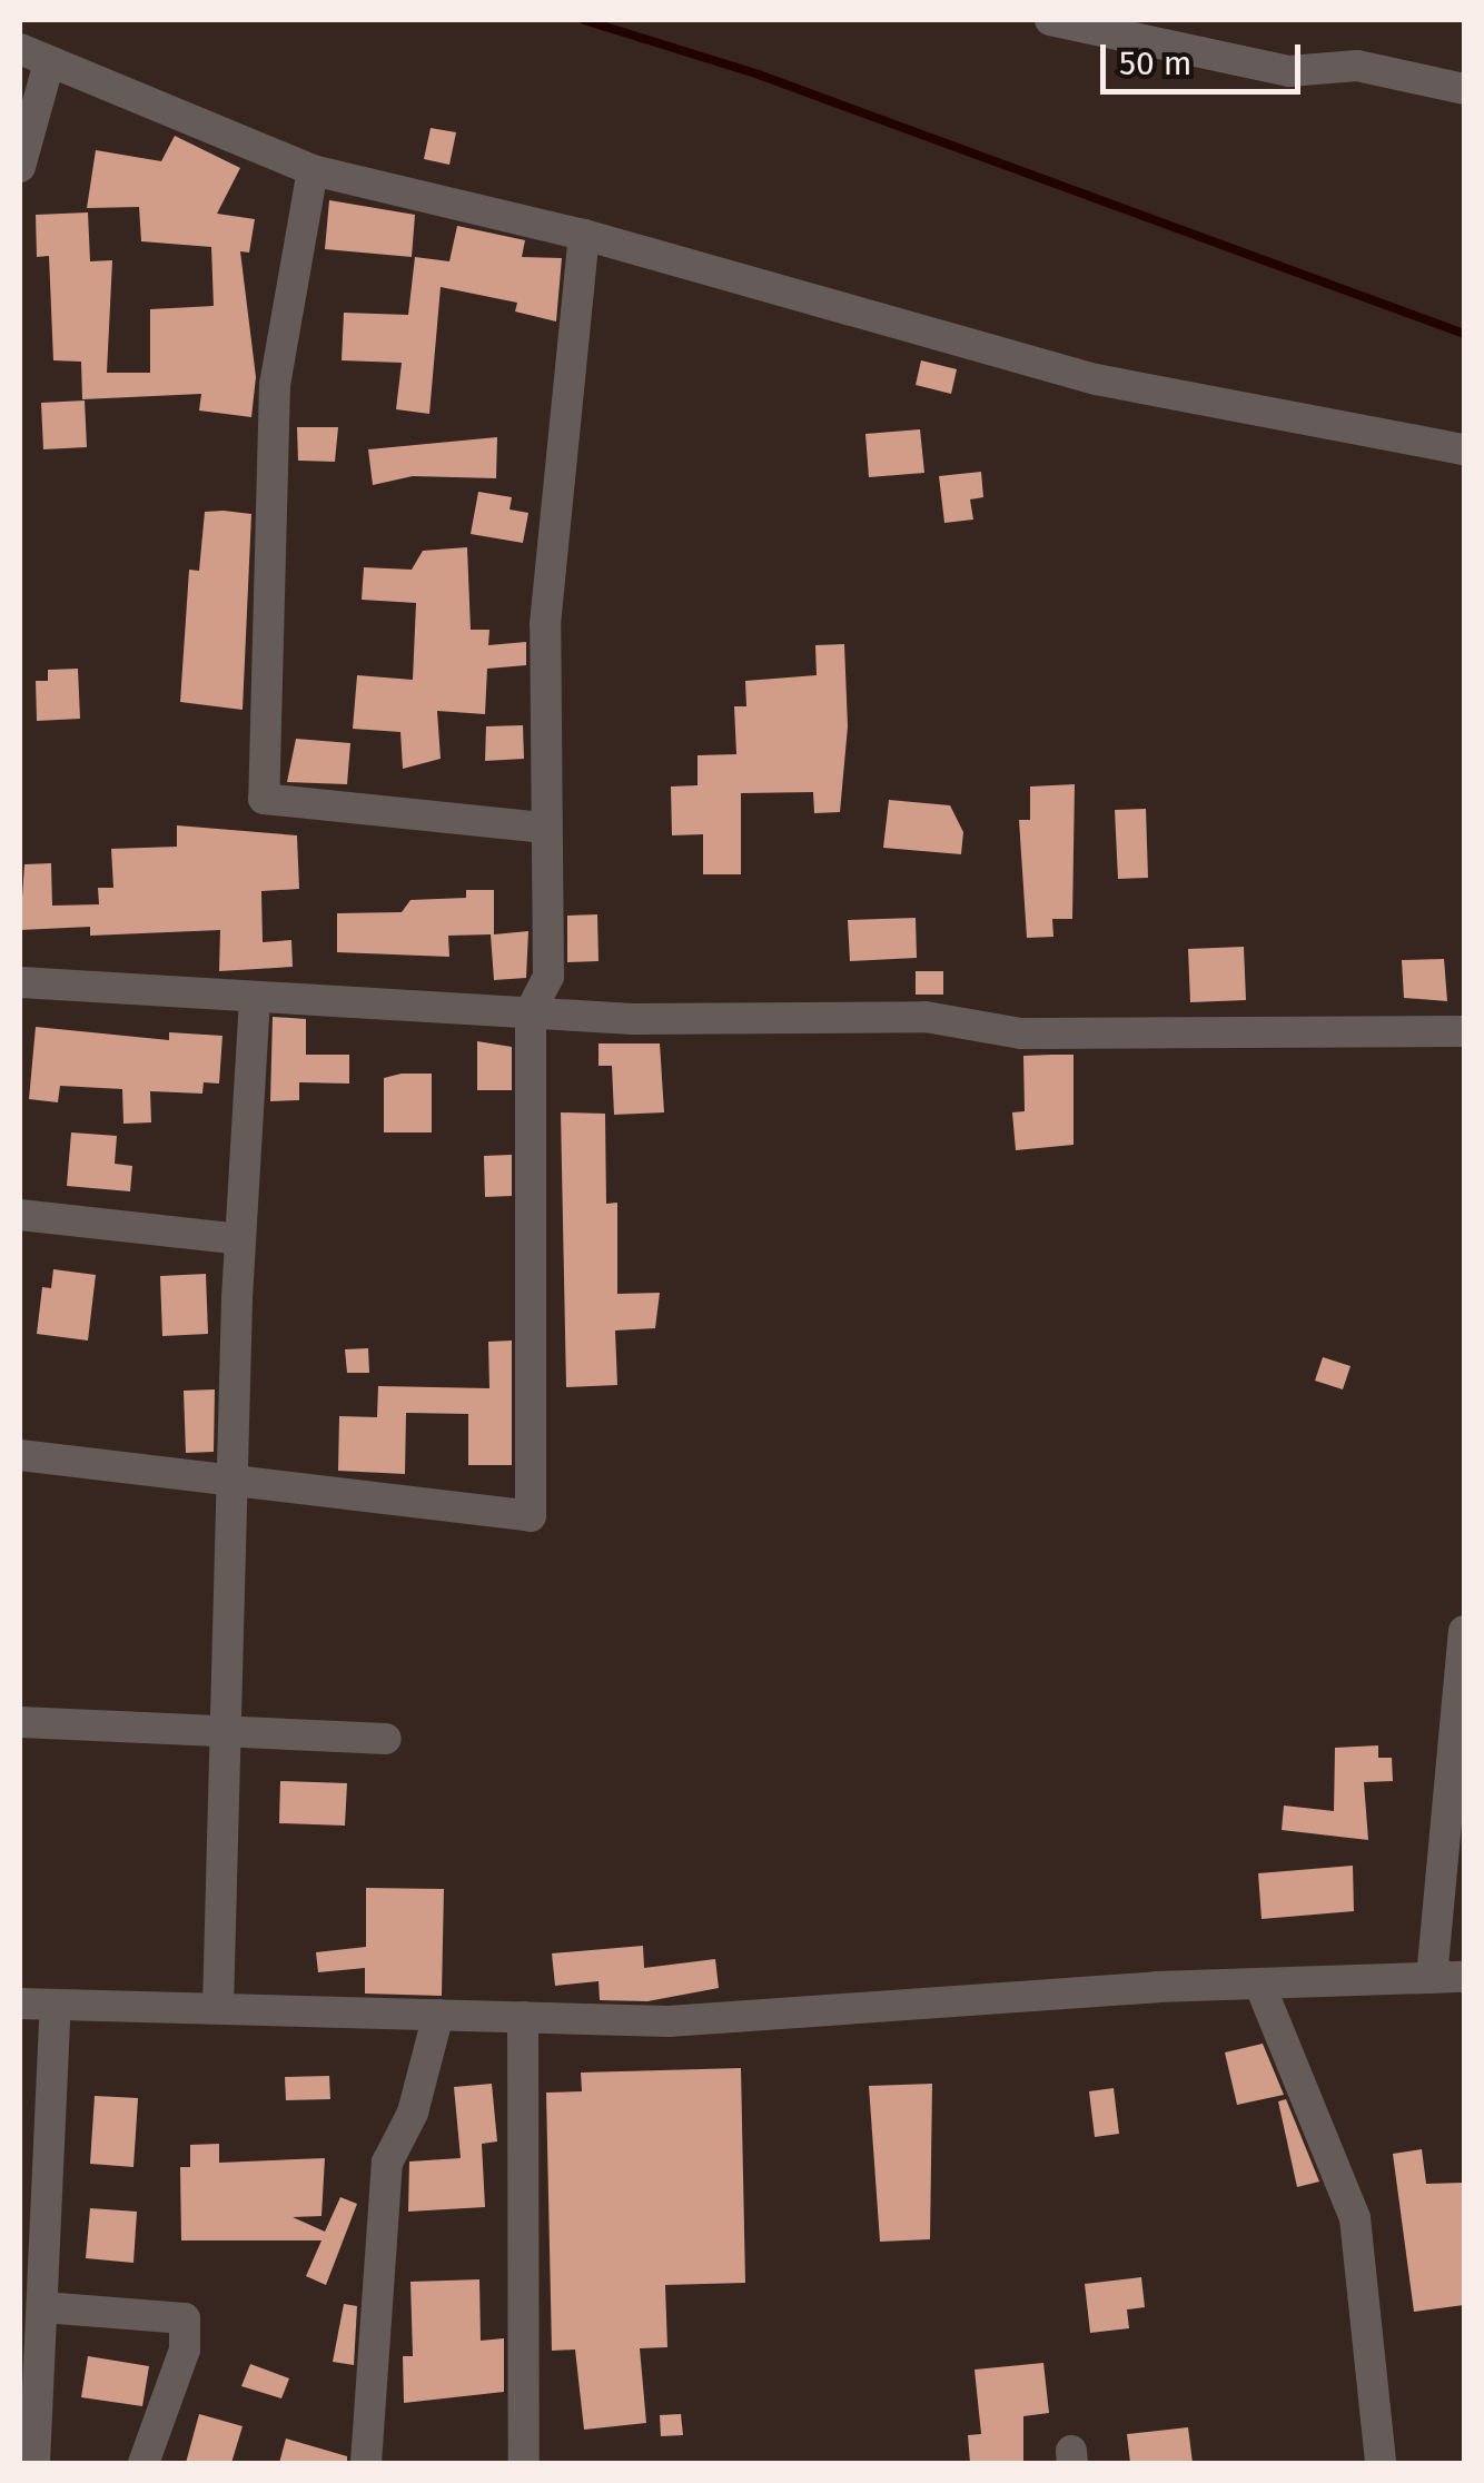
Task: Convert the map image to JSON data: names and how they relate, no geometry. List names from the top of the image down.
{
  "scale_bar": "50 m"
}
